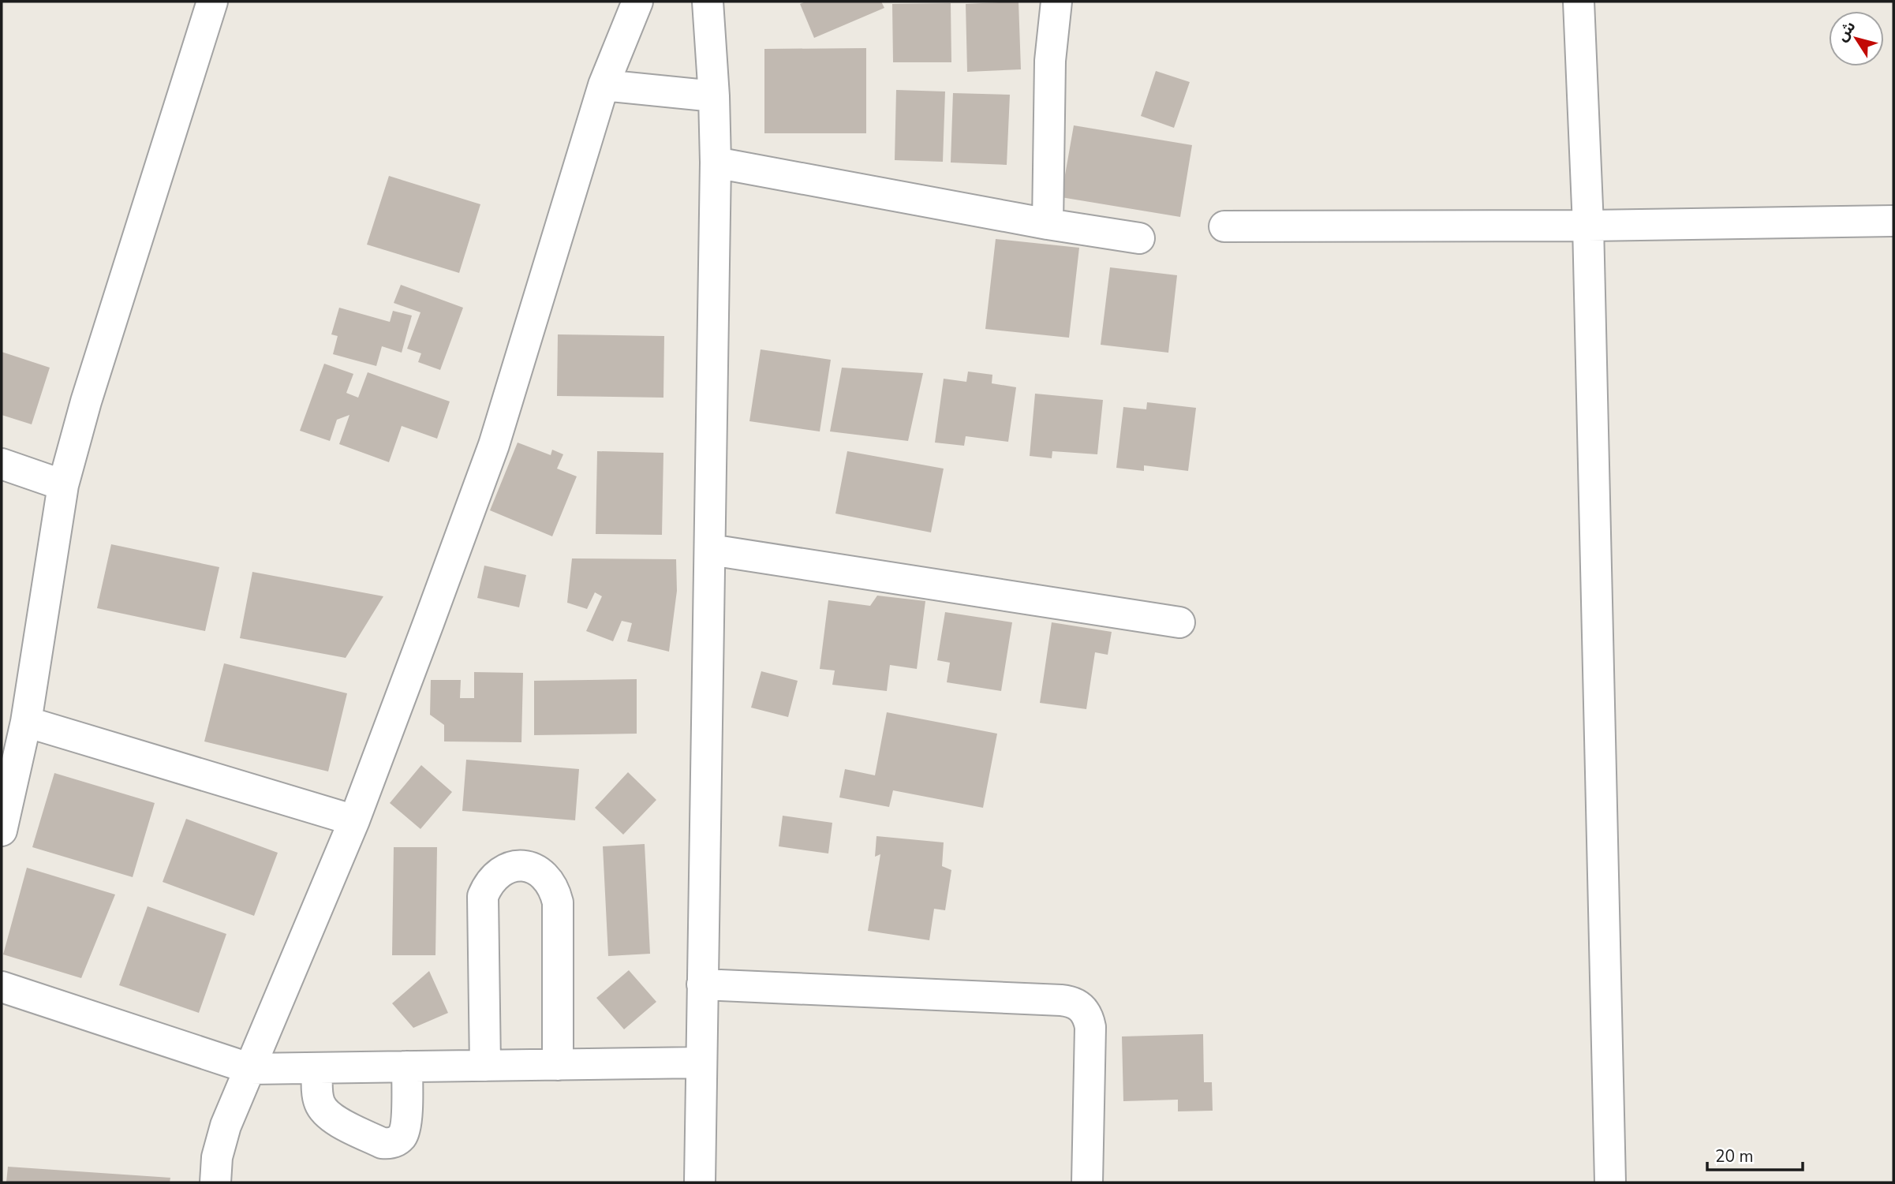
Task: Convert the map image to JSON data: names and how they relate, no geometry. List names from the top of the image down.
{
  "scale_bar": "20 m",
  "north": "top left"
}
